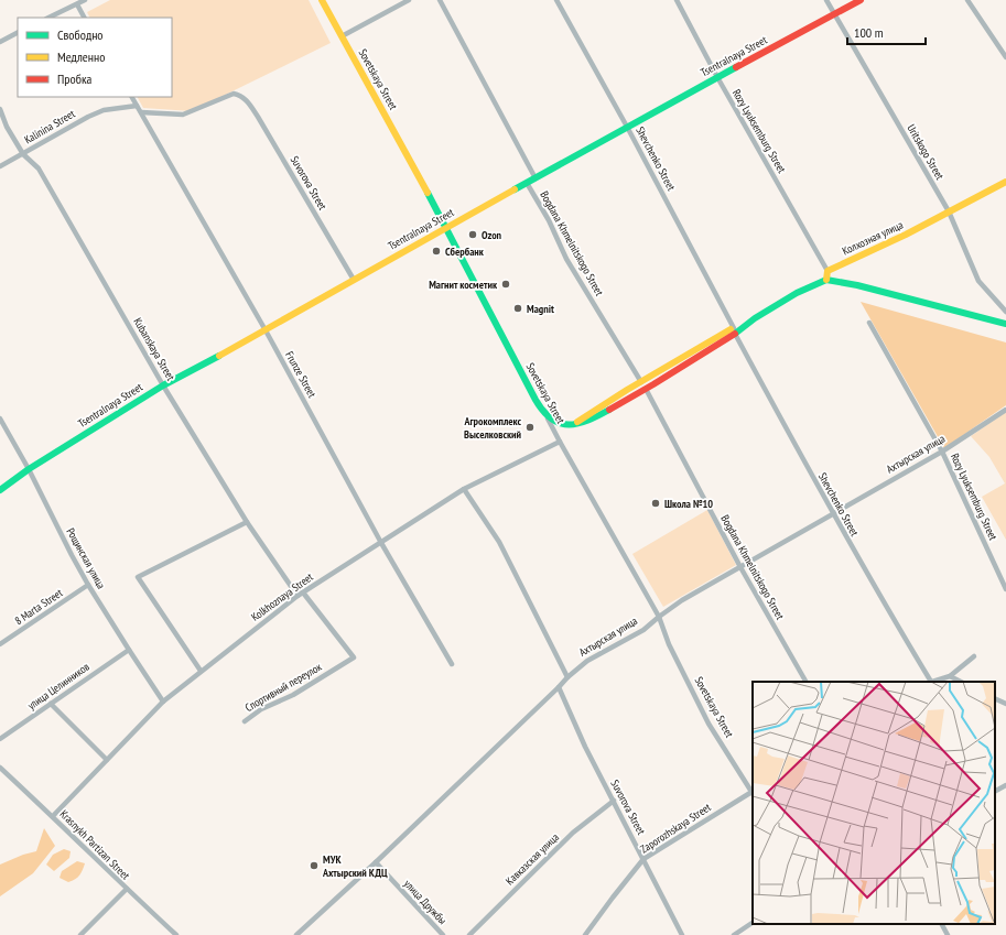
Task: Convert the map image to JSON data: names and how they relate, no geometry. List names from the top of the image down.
{
  "streets": {
    "main road": ["Tsentralnaya Street", "Sovetskaya Street", "Колхозная улица"],
    "street": [
      "Kalinina Street",
      "Rozy Lyuksemburg Street",
      "Uritskogo Street",
      "Shevchenko Street",
      "Suvorova Street",
      "Bogdana Khmelnitskogo Street",
      "Kubanskaya Street",
      "Frunze Street",
      "Ахтырская улица",
      "Рощинская улица",
      "Kolkhoznaya Street",
      "8 Marta Street",
      "улица Целинников",
      "Спортивный переулок",
      "Zaporozhskaya Street",
      "Krasnykh Partizan Street",
      "Кавказская улица",
      "улица Дружбы"
    ]
  },
  "crossings": [
    ["Tsentralnaya Street", "Sovetskaya Street"],
    ["Tsentralnaya Street", "Rozy Lyuksemburg Street"],
    ["Tsentralnaya Street", "Uritskogo Street"],
    ["Tsentralnaya Street", "Shevchenko Street"],
    ["Tsentralnaya Street", "Suvorova Street"],
    ["Tsentralnaya Street", "Bogdana Khmelnitskogo Street"],
    ["Tsentralnaya Street", "Kubanskaya Street"],
    ["Tsentralnaya Street", "Frunze Street"],
    ["Tsentralnaya Street", "Рощинская улица"],
    ["Sovetskaya Street", "Ахтырская улица"],
    ["Sovetskaya Street", "Kolkhoznaya Street"],
    ["Sovetskaya Street", "Zaporozhskaya Street"],
    ["Kalinina Street", "Kubanskaya Street"],
    ["Kalinina Street", "Frunze Street"],
    ["Rozy Lyuksemburg Street", "Колхозная улица"],
    ["Rozy Lyuksemburg Street", "Ахтырская улица"],
    ["Uritskogo Street", "Колхозная улица"],
    ["Shevchenko Street", "Ахтырская улица"],
    ["Suvorova Street", "Frunze Street"],
    ["Suvorova Street", "Ахтырская улица"],
    ["Suvorova Street", "Zaporozhskaya Street"],
    ["Suvorova Street", "Кавказская улица"],
    ["Bogdana Khmelnitskogo Street", "Ахтырская улица"],
    ["Kubanskaya Street", "Kolkhoznaya Street"],
    ["Frunze Street", "Kolkhoznaya Street"],
    ["Ахтырская улица", "улица Дружбы"],
    ["Рощинская улица", "Kolkhoznaya Street"],
    ["Рощинская улица", "8 Marta Street"],
    ["Рощинская улица", "улица Целинников"],
    ["Kolkhoznaya Street", "Спортивный переулок"],
    ["Kolkhoznaya Street", "Krasnykh Partizan Street"]
  ],
  "places": [
    "Ozon",
    "Сбербанк",
    "Магнит косметик",
    "Magnit",
    "Агрокомплекс Выселковский",
    "Школа №10",
    "МУК Ахтырский КДЦ"
  ],
  "legend": ["Свободно", "Медленно", "Пробка"],
  "scale_bar": "100 m"
}
